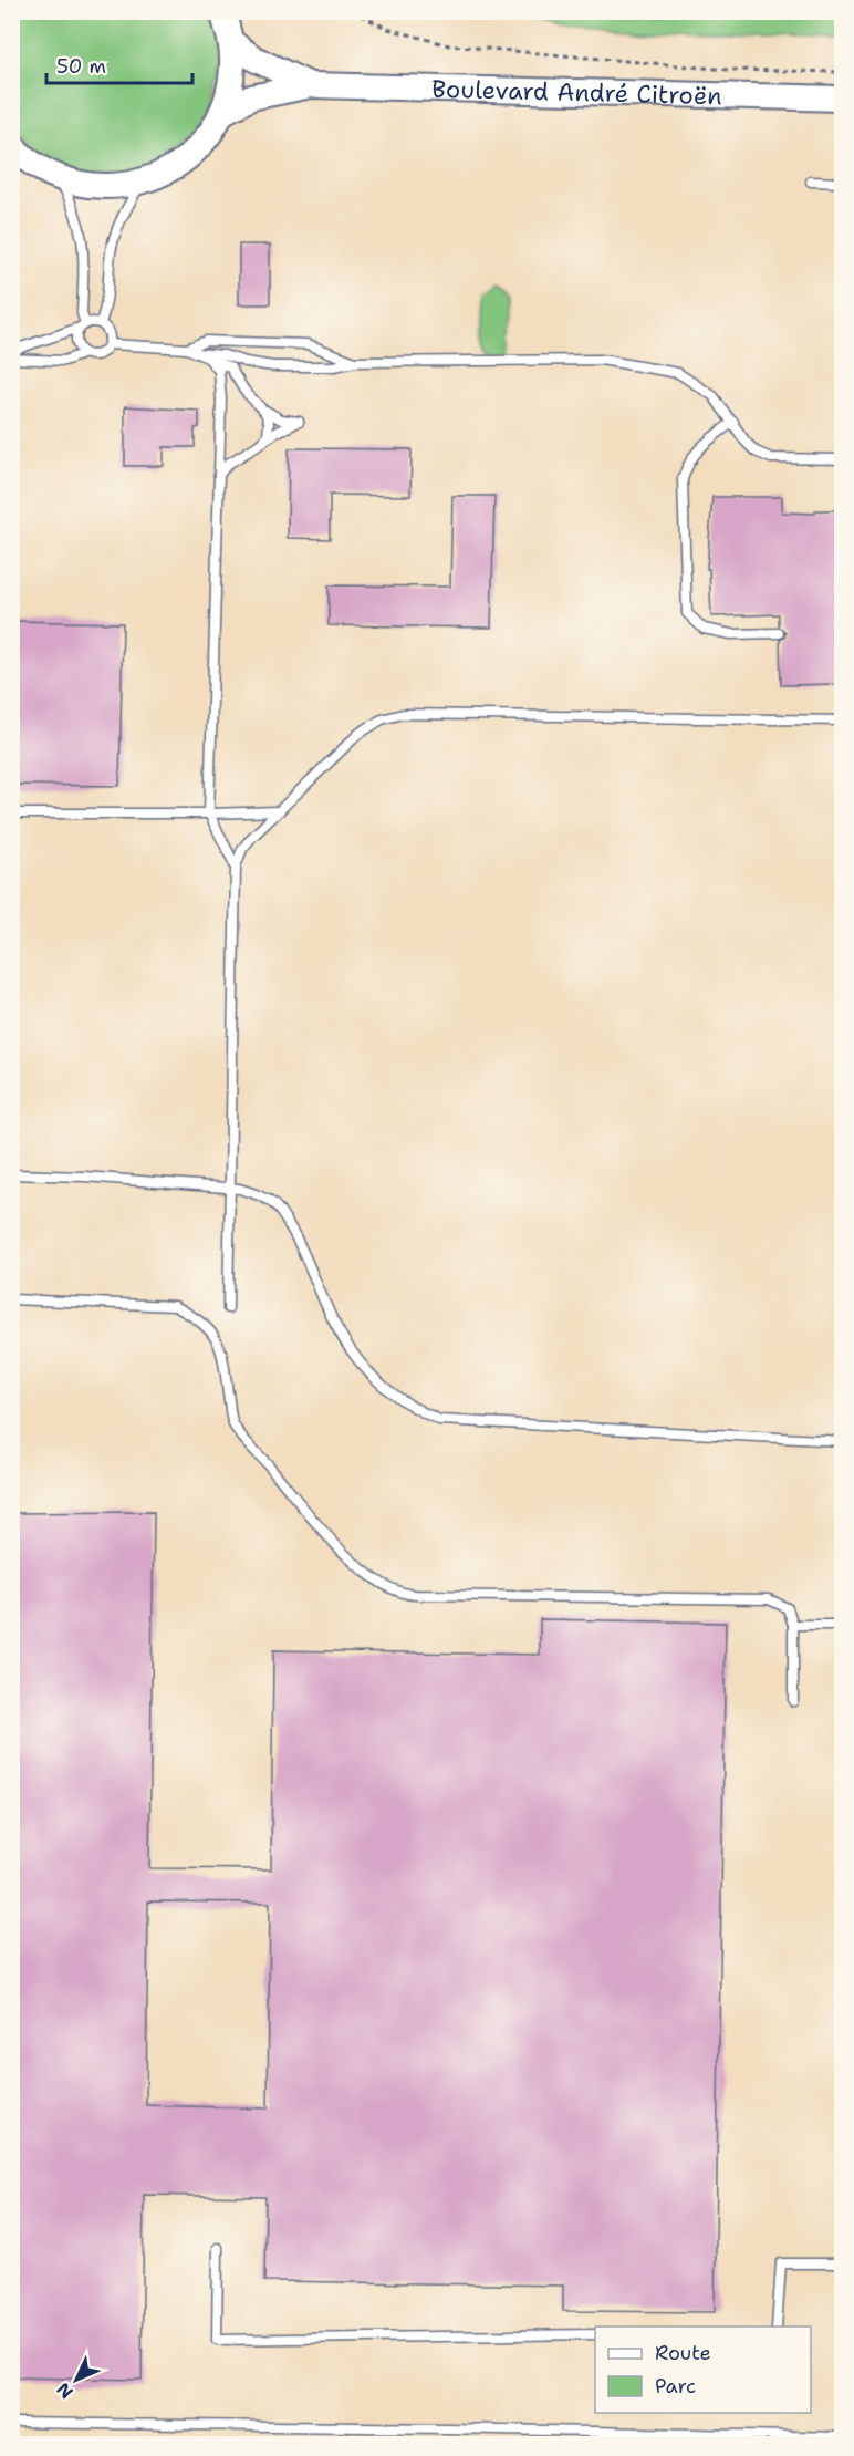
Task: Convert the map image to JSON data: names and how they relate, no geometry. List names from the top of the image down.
{
  "streets": {
    "main road": ["Boulevard André Citroën"]
  },
  "legend": ["Route", "Parc"],
  "scale_bar": "50 m",
  "north": "bottom left"
}
